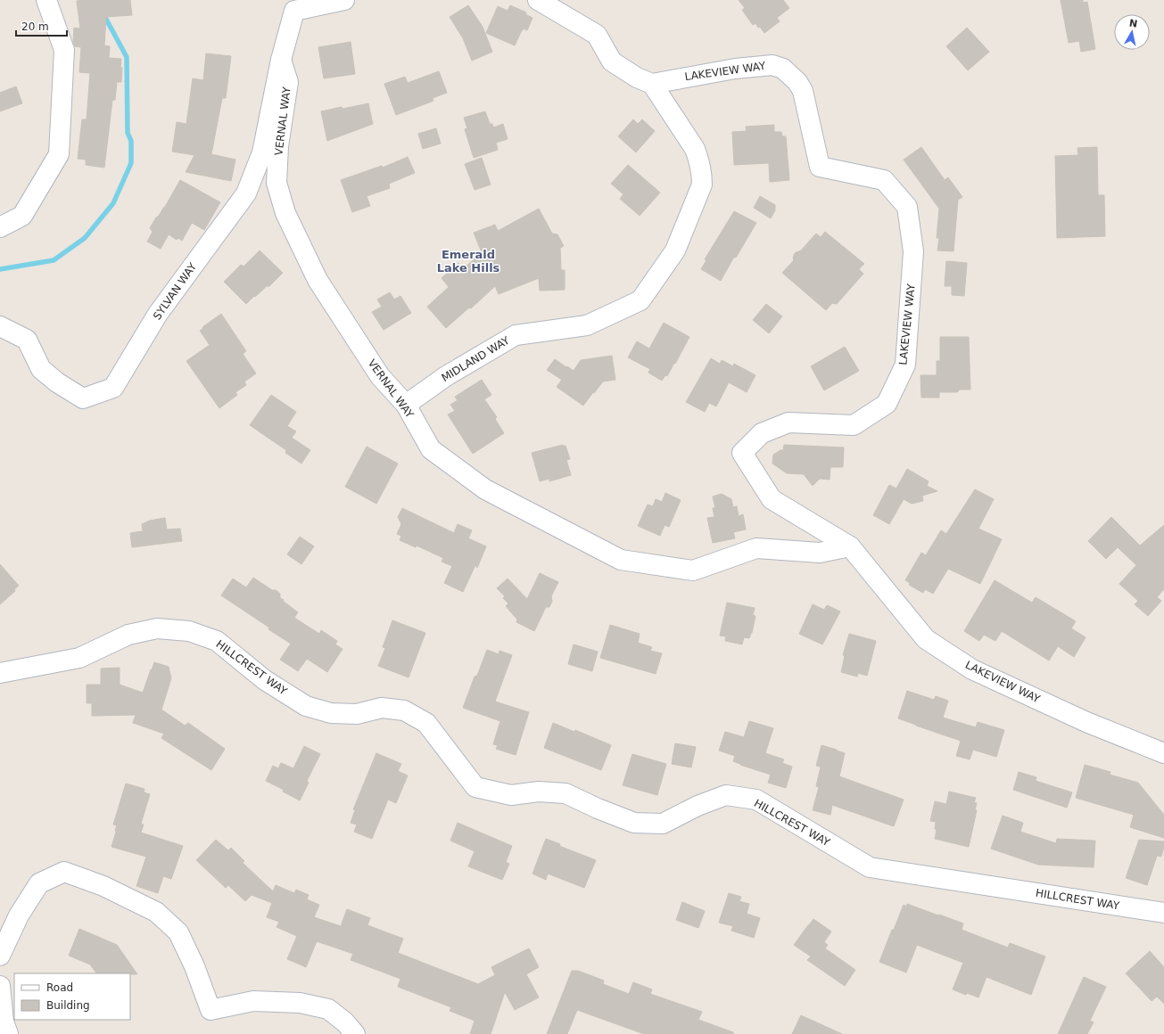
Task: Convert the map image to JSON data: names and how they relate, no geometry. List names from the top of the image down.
{
  "streets": {
    "street": [
      "LAKEVIEW WAY",
      "VERNAL WAY",
      "SYLVAN WAY",
      "MIDLAND WAY",
      "HILLCREST WAY"
    ]
  },
  "crossings": [
    ["LAKEVIEW WAY", "VERNAL WAY"],
    ["LAKEVIEW WAY", "MIDLAND WAY"],
    ["VERNAL WAY", "SYLVAN WAY"],
    ["VERNAL WAY", "MIDLAND WAY"]
  ],
  "districts": ["Emerald Lake Hills"],
  "legend": ["Road", "Building"],
  "scale_bar": "20 m",
  "north": "top"
}
